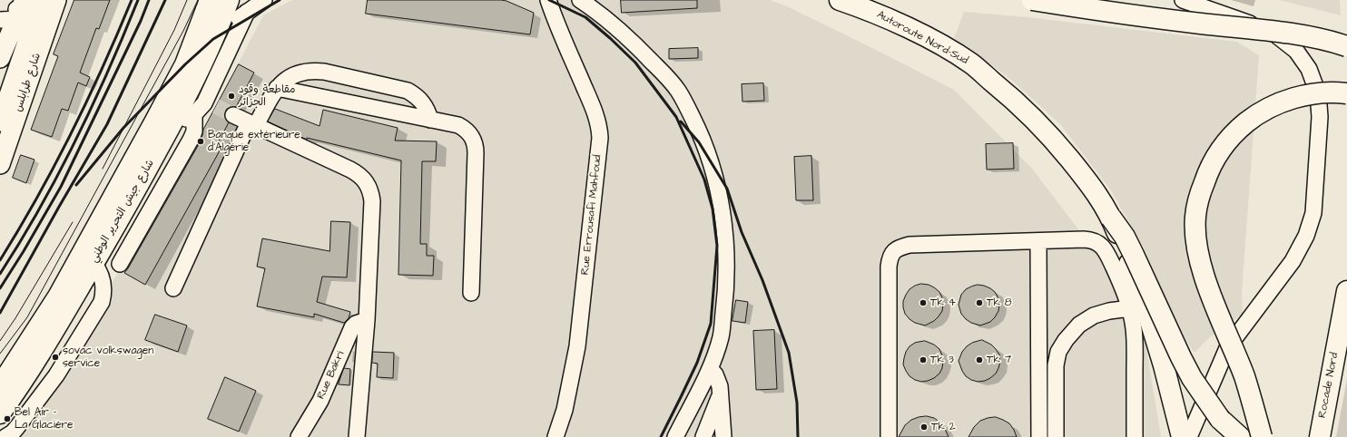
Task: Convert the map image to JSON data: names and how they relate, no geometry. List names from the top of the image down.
{
  "streets": {
    "highway": ["Autoroute Nord-Sud", "شارع جيش التحرير الوطني", "Rocade Nord"],
    "main road": ["شارع طرابلس"],
    "street": ["Rue Errousafi Mahfoud", "Rue Bakri"]
  },
  "places": [
    "مقاطعة وقود الجزائر",
    "Banque extérieure d'Algérie",
    "Tk 4",
    "Tk 8",
    "sovac volkswagen service",
    "Tk 3",
    "Tk 7",
    "Bel Air - La Glacière",
    "Tk 2"
  ]
}
